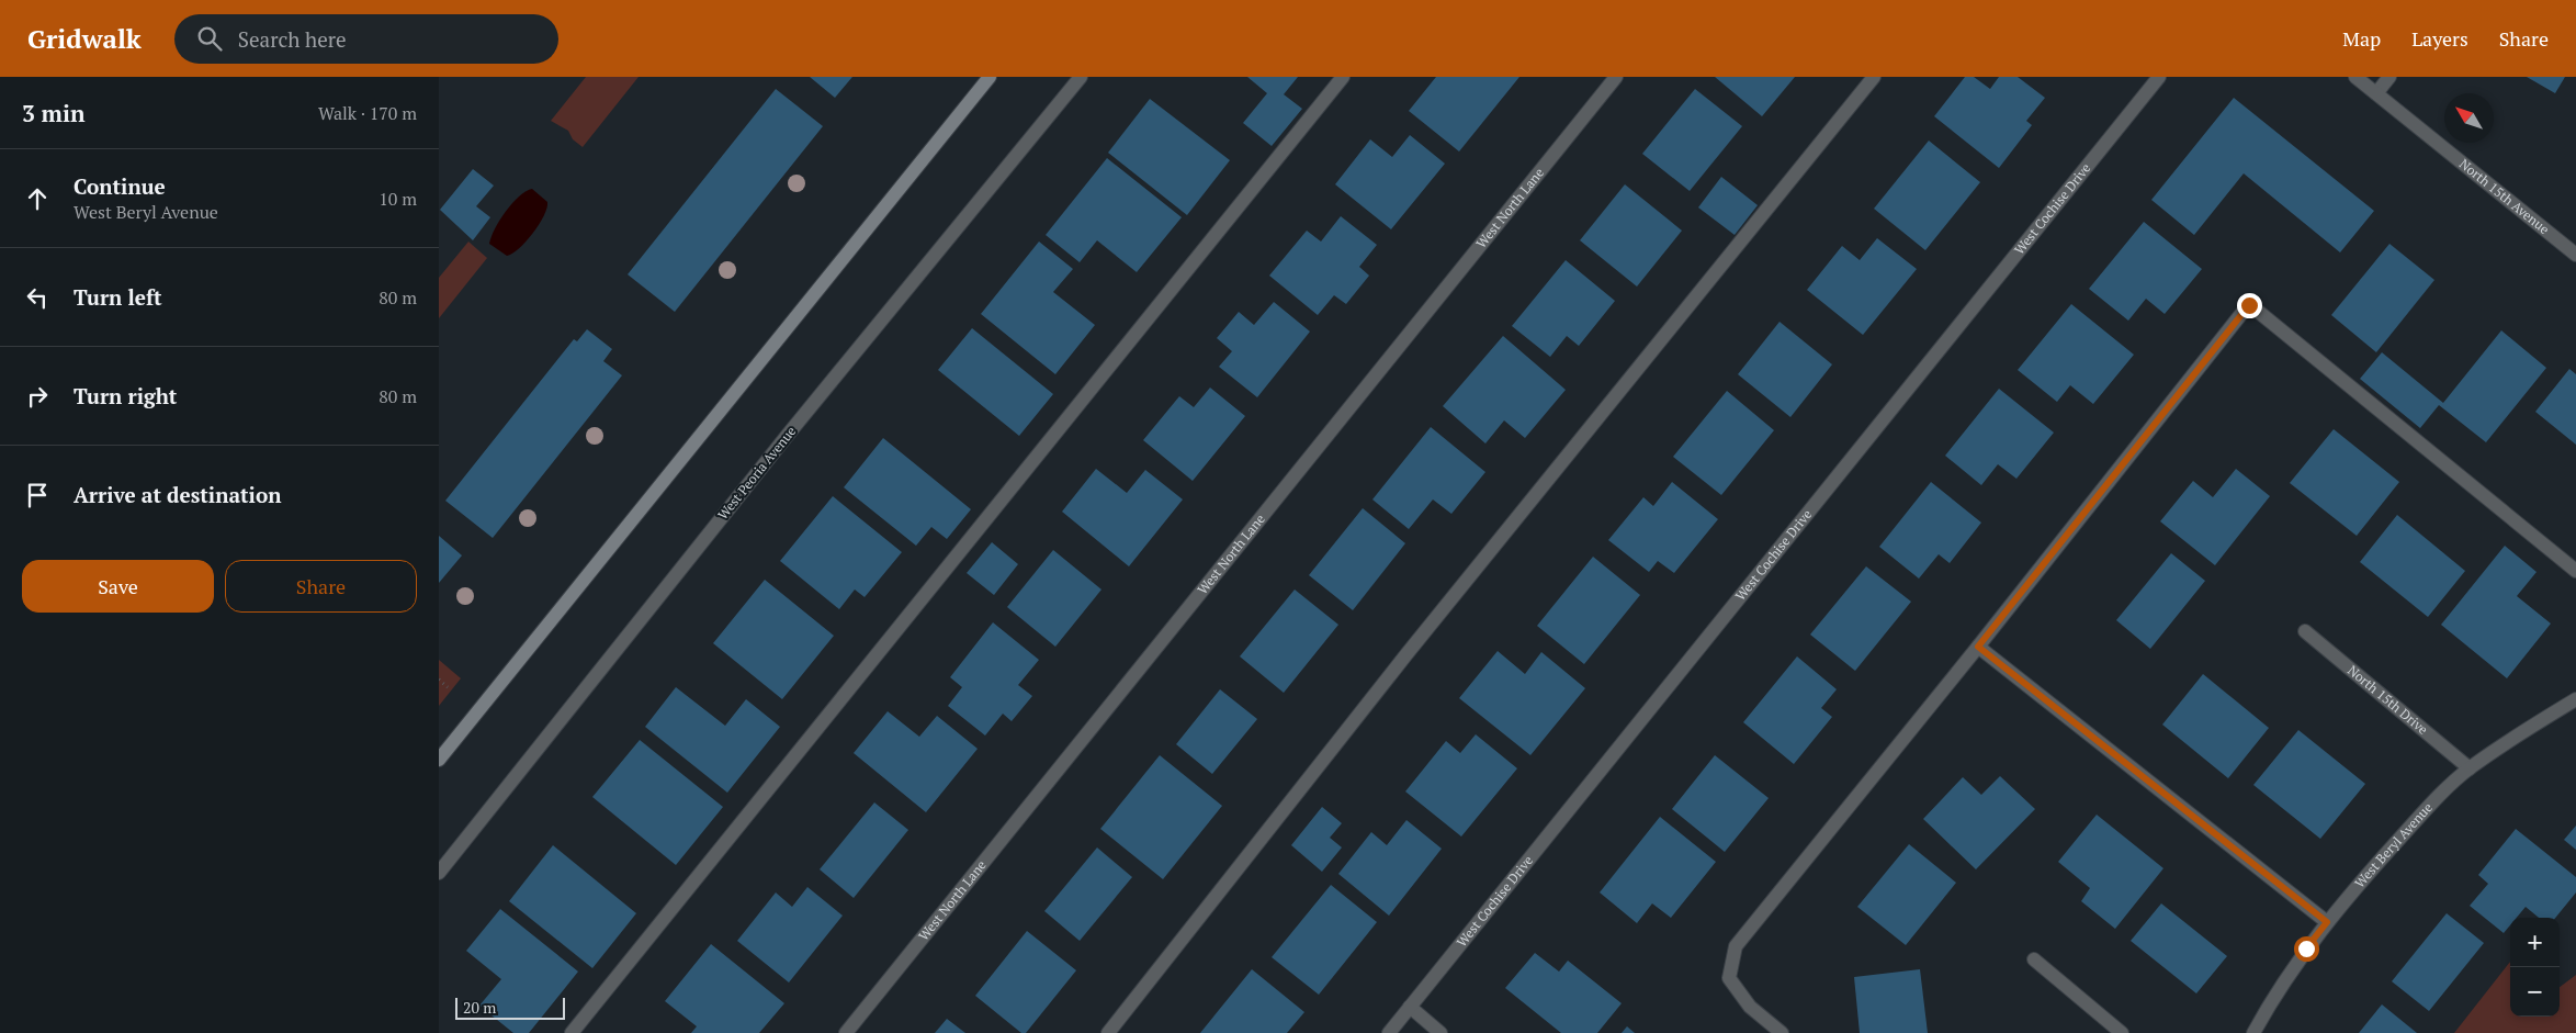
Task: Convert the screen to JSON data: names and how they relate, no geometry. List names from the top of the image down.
{
  "streets": {
    "street": [
      "North 15th Avenue",
      "West North Lane",
      "West Cochise Drive",
      "West Peoria Avenue",
      "North 15th Drive",
      "West Beryl Avenue"
    ]
  },
  "crossings": [
    ["North 15th Drive", "West Beryl Avenue"]
  ],
  "scale_bar": "20 m",
  "north": "top left",
  "page": {
    "header": "Gridwalk",
    "search": "Search here",
    "nav": ["Map", "Layers", "Share"],
    "heading": ["3 min", "Walk · 170 m"],
    "list": [
      ["Continue", "West Beryl Avenue", "10 m"],
      ["Turn left", "80 m"],
      ["Turn right", "80 m"],
      "Arrive at destination"
    ],
    "buttons": ["Save", "Share"],
    "map_buttons": ["+", "−"],
    "scale": "20 m"
  }
}
